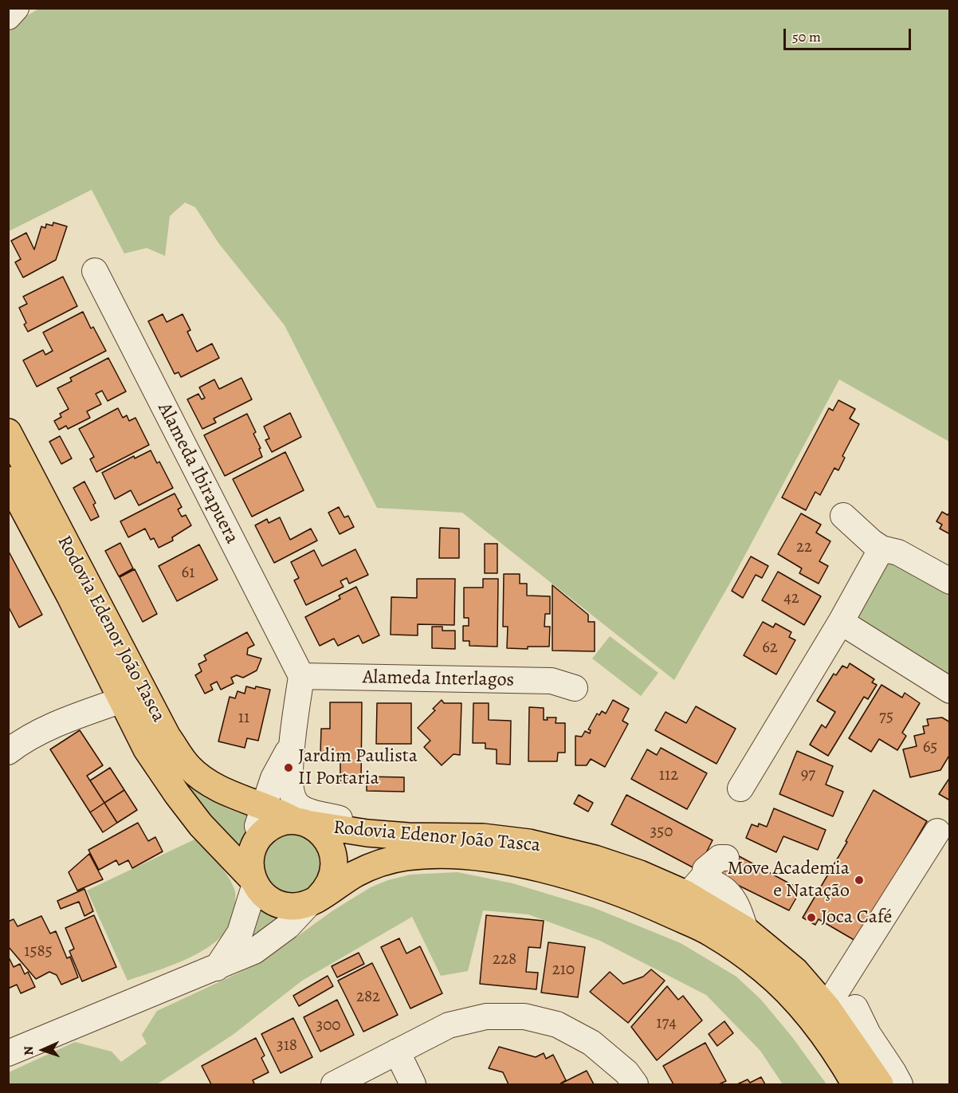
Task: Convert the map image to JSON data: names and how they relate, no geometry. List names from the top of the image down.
{
  "streets": {
    "main road": ["Rodovia Edenor João Tasca"],
    "street": ["Alameda Ibirapuera", "Alameda Interlagos"]
  },
  "crossings": [
    ["Alameda Ibirapuera", "Alameda Interlagos"]
  ],
  "places": ["Jardim Paulista II Portaria", "Move Academia e Natação", "Joca Café"],
  "house_numbers": [
    "22",
    "61",
    "42",
    "62",
    "75",
    "11",
    "65",
    "97",
    "112",
    "350",
    "1585",
    "228",
    "210",
    "282",
    "174",
    "300",
    "318"
  ],
  "scale_bar": "50 m",
  "north": "left"
}
